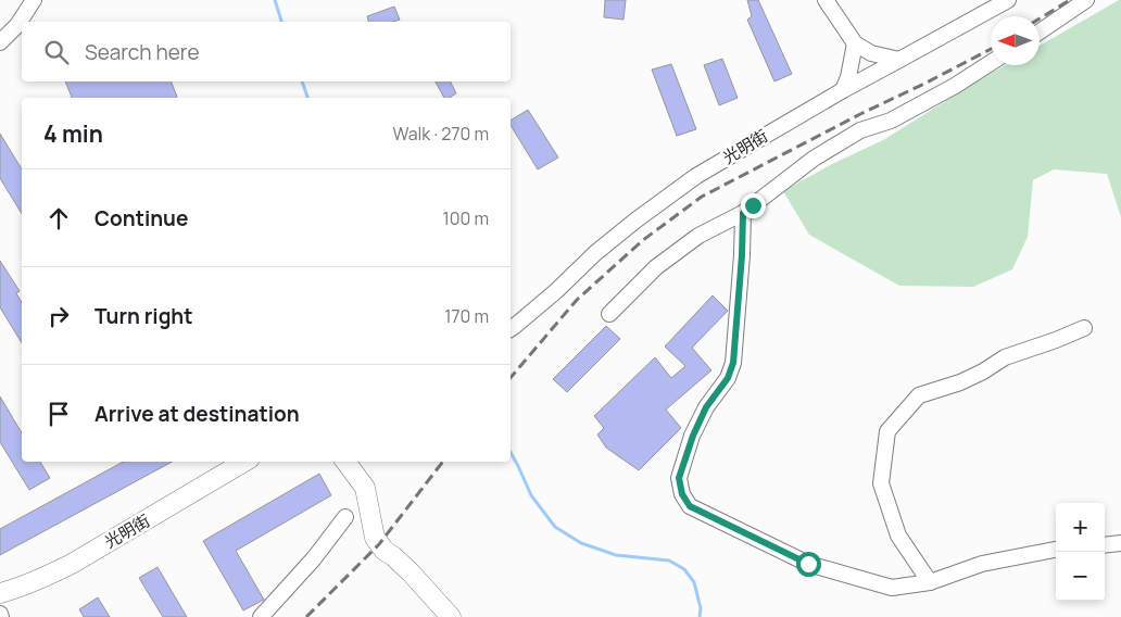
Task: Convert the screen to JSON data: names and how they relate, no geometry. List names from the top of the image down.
{
  "streets": {
    "main road": ["光明街"]
  },
  "north": "left",
  "page": {
    "search": "Search here",
    "heading": ["4 min", "Walk · 270 m"],
    "list": [
      ["Continue", "100 m"],
      ["Turn right", "170 m"],
      "Arrive at destination"
    ],
    "map_buttons": ["+", "−"]
  }
}
